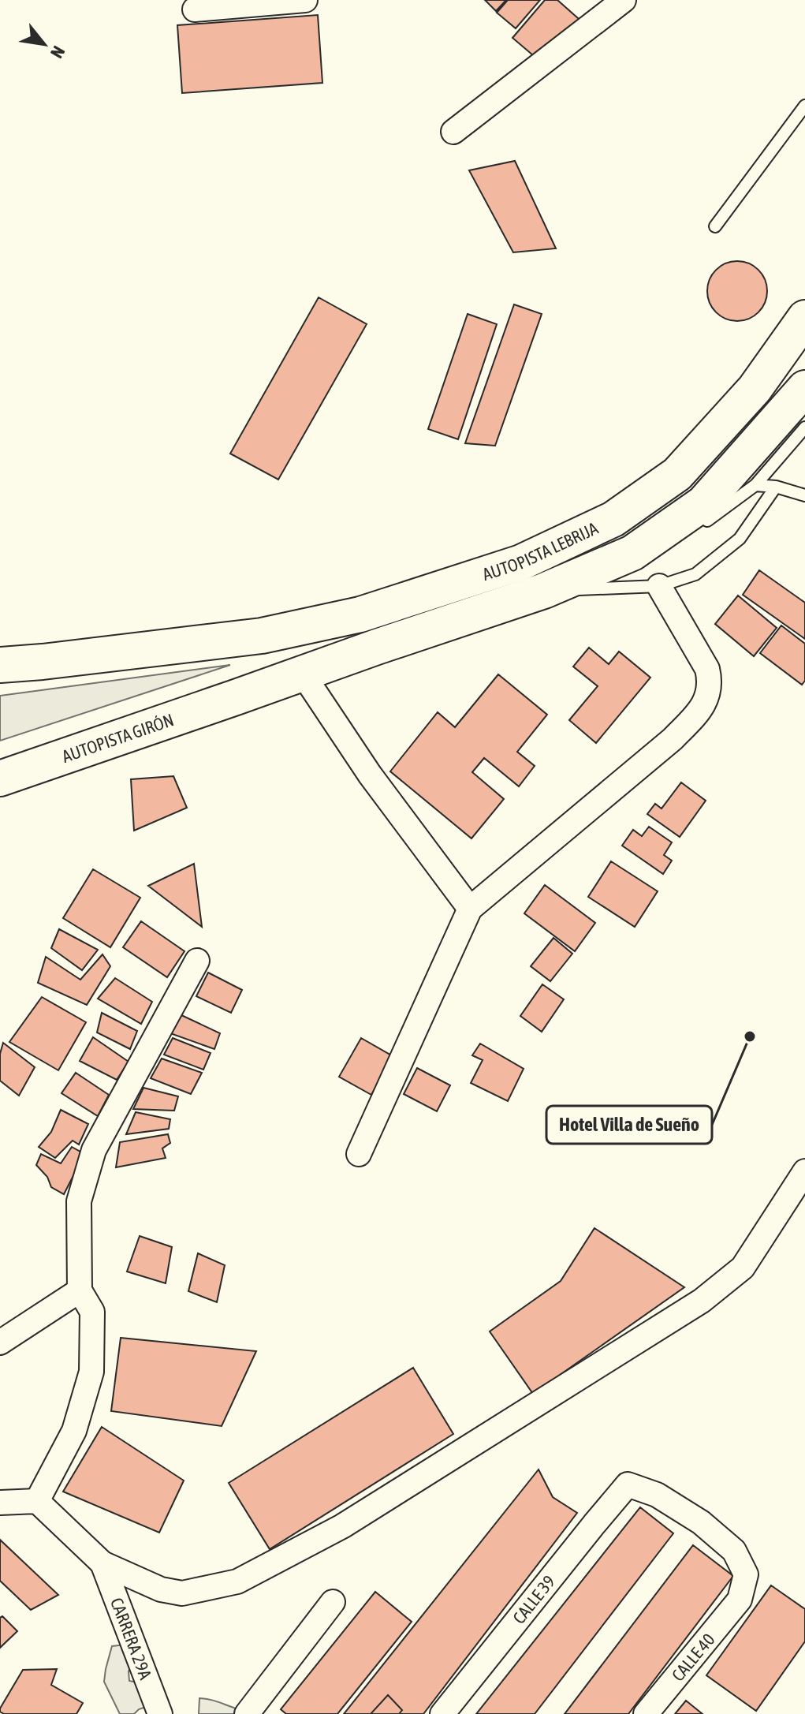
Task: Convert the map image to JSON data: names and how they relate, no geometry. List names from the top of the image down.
{
  "streets": {
    "highway": ["AUTOPISTA LEBRIJA", "AUTOPISTA GIRÓN"],
    "street": ["CALLE 39", "CARRERA 29A", "CALLE 40"]
  },
  "crossings": [
    ["AUTOPISTA LEBRIJA", "AUTOPISTA GIRÓN"],
    ["CALLE 39", "CALLE 40"]
  ],
  "places": ["Hotel Villa de Sueño"],
  "north": "bottom right"
}
